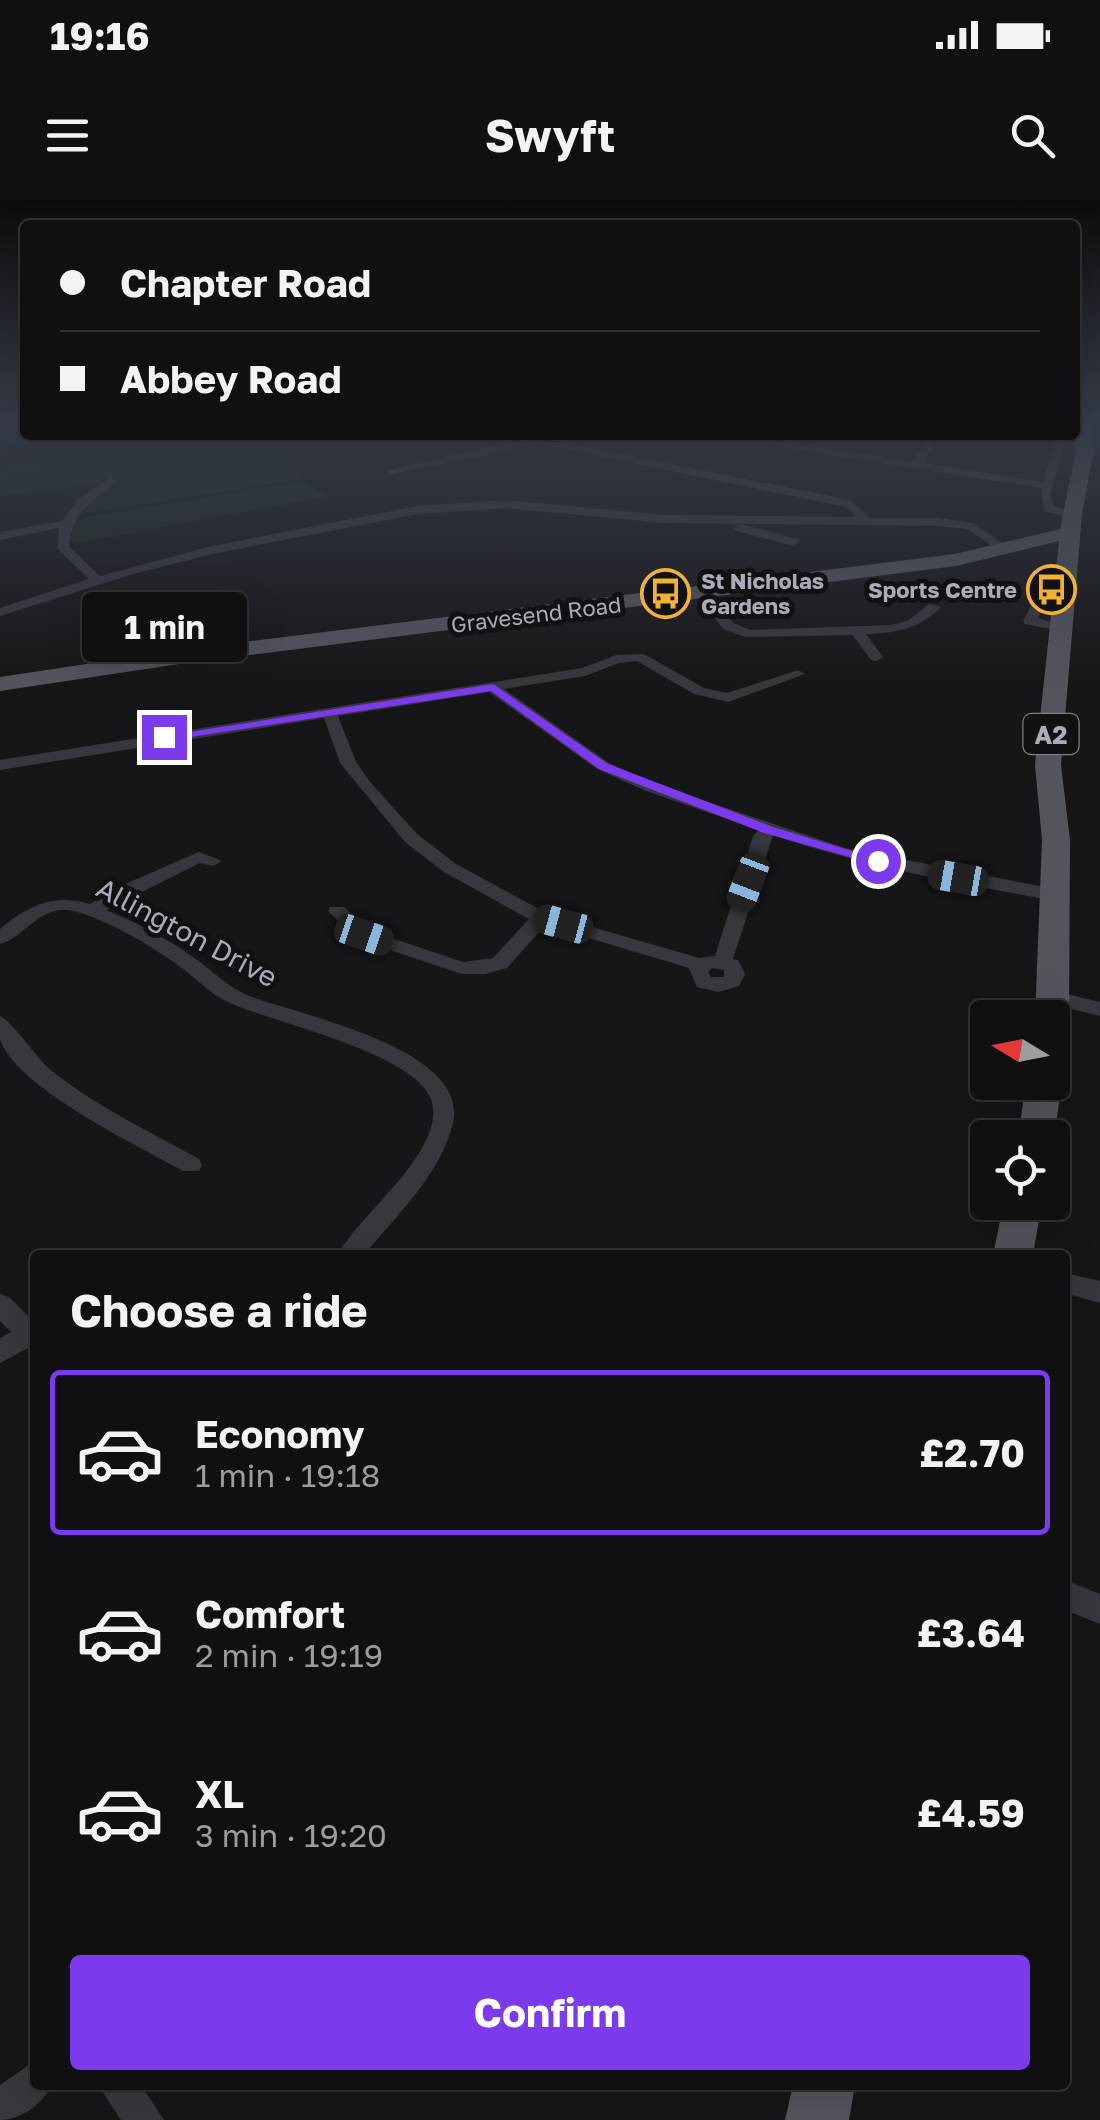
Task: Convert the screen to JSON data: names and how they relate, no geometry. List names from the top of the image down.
{
  "streets": {
    "main road": ["Gravesend Road", "A2"],
    "street": ["Allington Drive"]
  },
  "crossings": [
    ["Gravesend Road", "A2"]
  ],
  "places": {
    "bus stop": ["Sports Centre", "St Nicholas Gardens"]
  },
  "north": "left",
  "page": {
    "status": "19:16",
    "header": "Swyft",
    "banner": ["Chapter Road", "Abbey Road"],
    "bubble": "1 min",
    "heading": "Choose a ride",
    "list": [
      {
        "name": "Economy",
        "note": "1 min · 19:18",
        "value": "£2.70"
      },
      {
        "name": "Comfort",
        "note": "2 min · 19:19",
        "value": "£3.64"
      },
      {
        "name": "XL",
        "note": "3 min · 19:20",
        "value": "£4.59"
      }
    ],
    "buttons": "Confirm"
  }
}
